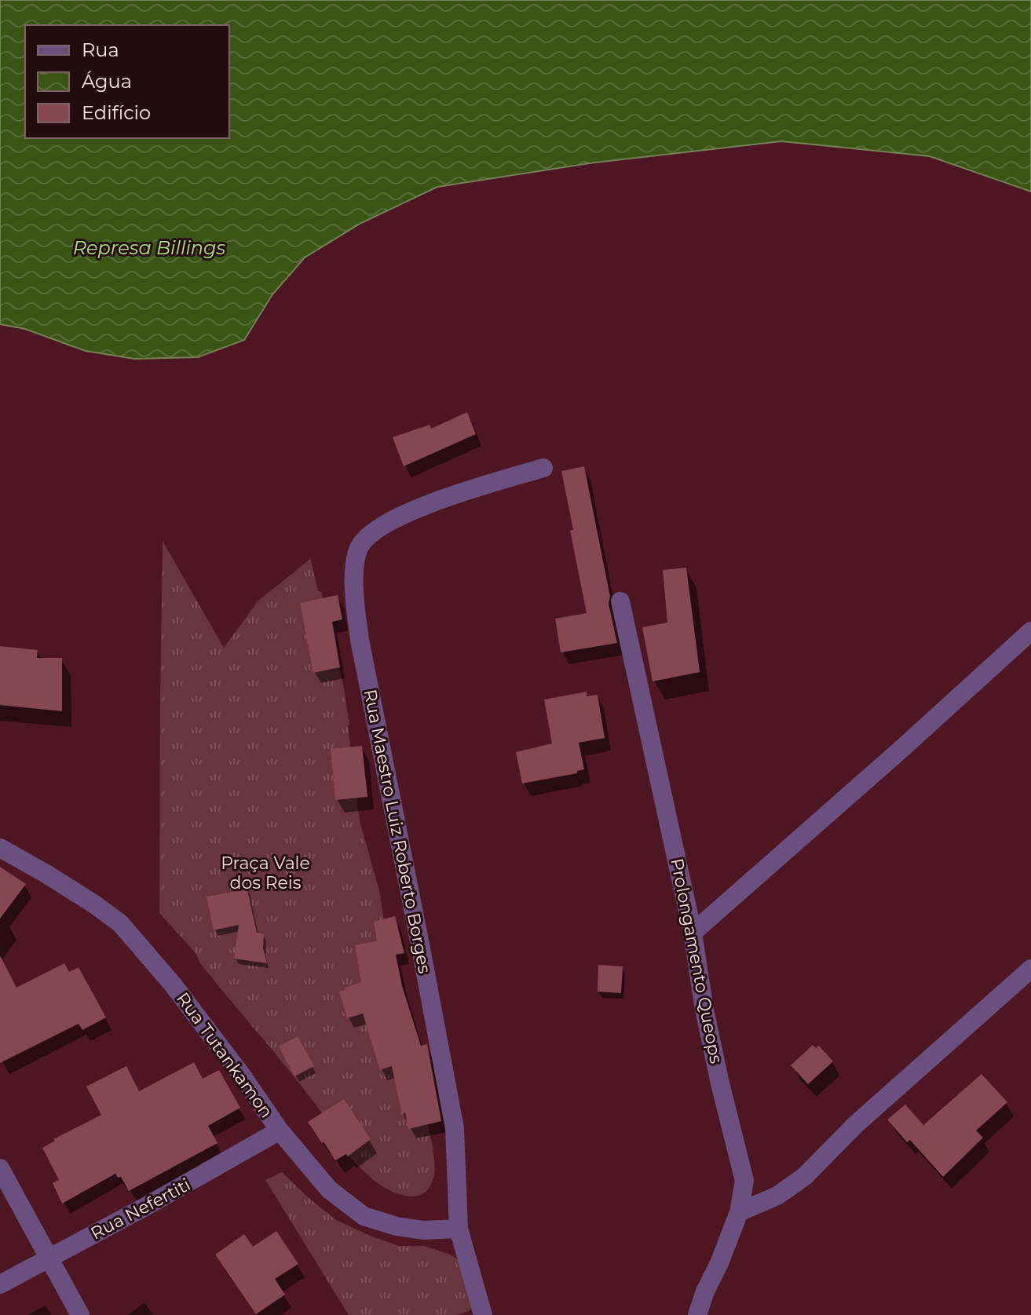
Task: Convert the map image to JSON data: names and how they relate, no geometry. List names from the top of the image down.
{
  "streets": {
    "street": [
      "Rua Maestro Luiz Roberto Borges",
      "Prolongamento Queops",
      "Rua Tutankamon",
      "Rua Nefertiti"
    ]
  },
  "crossings": [
    ["Rua Maestro Luiz Roberto Borges", "Rua Tutankamon"],
    ["Rua Tutankamon", "Rua Nefertiti"]
  ],
  "water": ["Represa Billings"],
  "parks": ["Praça Vale dos Reis"],
  "legend": ["Rua", "Água", "Edifício"]
}
